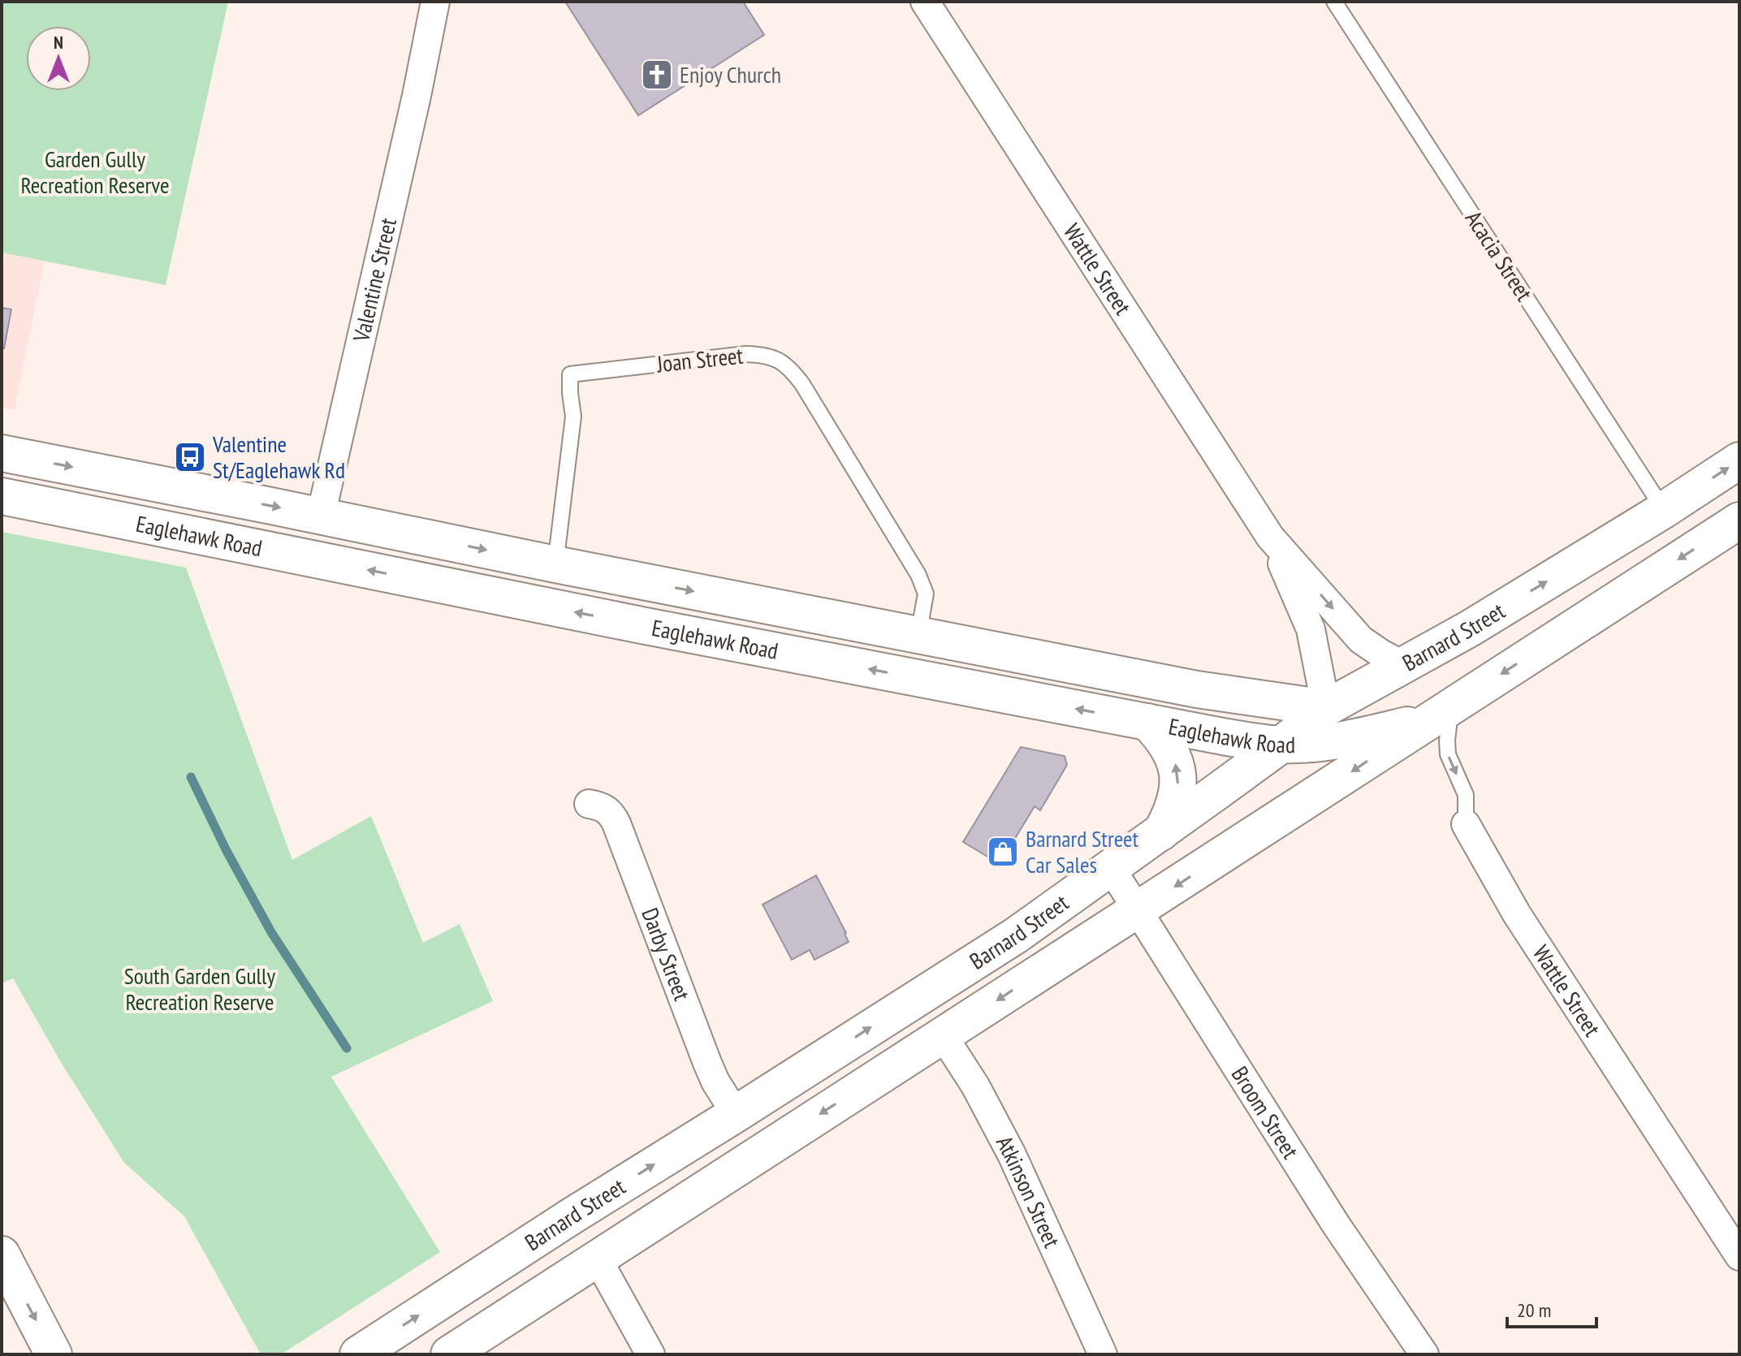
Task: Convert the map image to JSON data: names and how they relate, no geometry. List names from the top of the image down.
{
  "streets": {
    "main road": ["Valentine Street", "Eaglehawk Road", "Barnard Street"],
    "street": [
      "Wattle Street",
      "Darby Street",
      "Broom Street",
      "Atkinson Street"
    ],
    "lane": ["Acacia Street", "Joan Street"]
  },
  "crossings": [
    ["Acacia Street", "Barnard Street"],
    ["Wattle Street", "Eaglehawk Road"],
    ["Wattle Street", "Barnard Street"],
    ["Valentine Street", "Eaglehawk Road"],
    ["Joan Street", "Eaglehawk Road"],
    ["Eaglehawk Road", "Barnard Street"],
    ["Barnard Street", "Darby Street"],
    ["Barnard Street", "Broom Street"],
    ["Barnard Street", "Atkinson Street"]
  ],
  "parks": ["Garden Gully Recreation Reserve", "South Garden Gully Recreation Reserve"],
  "places": {
    "church": ["Enjoy Church"],
    "bus stop": ["Valentine St/Eaglehawk Rd"],
    "shop": ["Barnard Street Car Sales"]
  },
  "scale_bar": "20 m",
  "north": "top"
}
